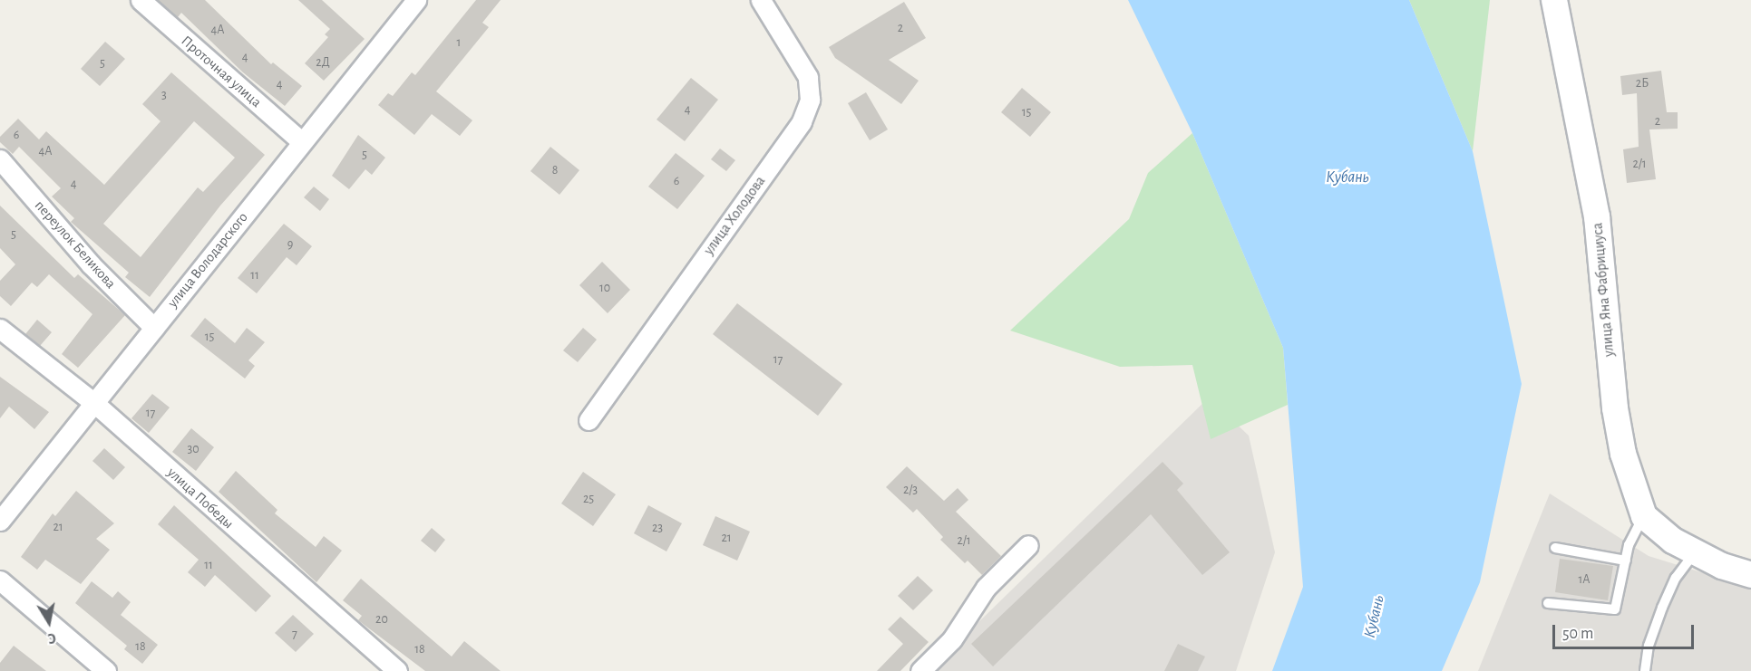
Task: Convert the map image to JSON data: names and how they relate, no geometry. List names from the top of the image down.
{
  "streets": {
    "street": [
      "Проточная улица",
      "улица Холодова",
      "переулок Беликова",
      "улица Володарского",
      "улица Яна Фабрициуса",
      "улица Победы"
    ]
  },
  "crossings": [
    ["Проточная улица", "улица Володарского"],
    ["переулок Беликова", "улица Володарского"],
    ["улица Володарского", "улица Победы"]
  ],
  "water": ["Кубань"],
  "house_numbers": [
    "2",
    "4А",
    "1",
    "4",
    "2Д",
    "5",
    "2Б",
    "4",
    "3",
    "4",
    "15",
    "2",
    "6",
    "4А",
    "5",
    "2/1",
    "8",
    "6",
    "4",
    "5",
    "9",
    "11",
    "10",
    "15",
    "17",
    "17",
    "30",
    "2/3",
    "25",
    "21",
    "23",
    "21",
    "2/1",
    "11",
    "1А",
    "20",
    "7",
    "18",
    "18"
  ],
  "scale_bar": "50 m",
  "north": "bottom"
}
